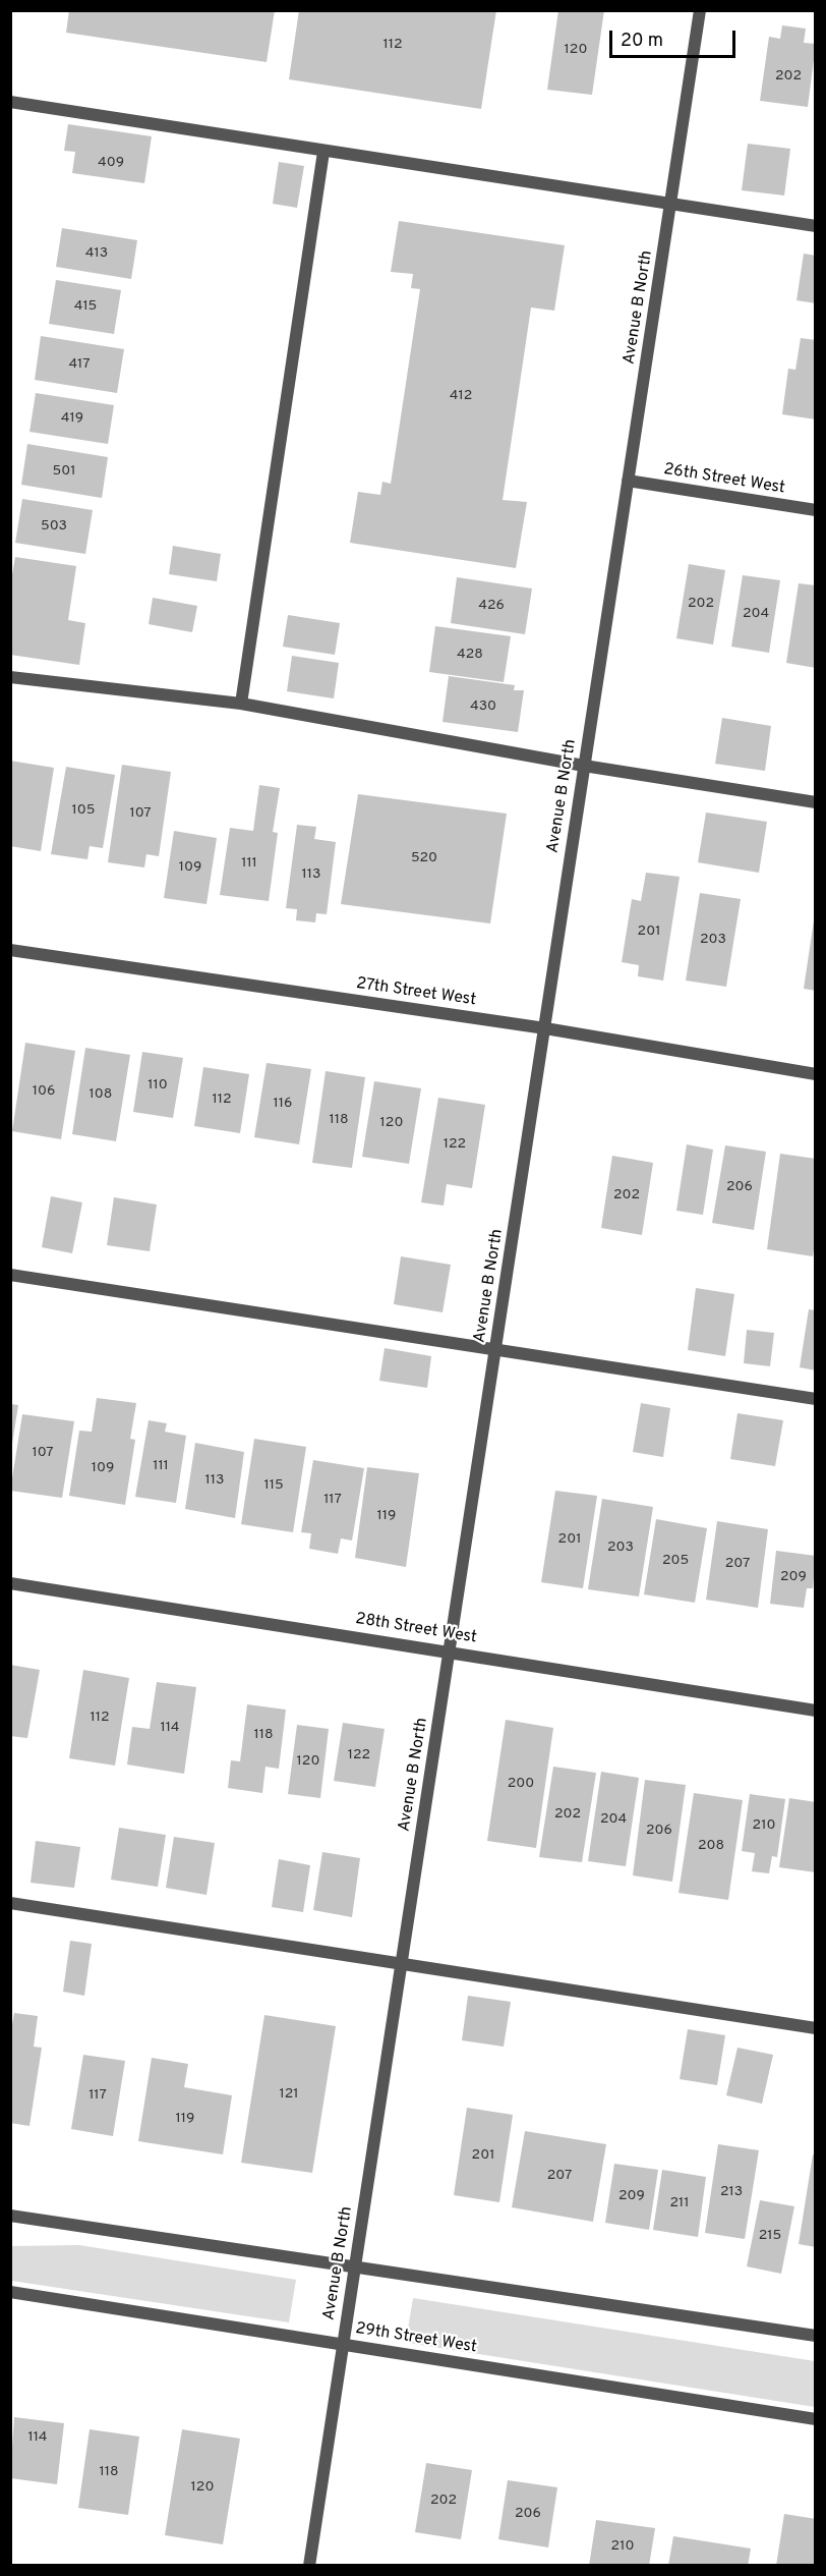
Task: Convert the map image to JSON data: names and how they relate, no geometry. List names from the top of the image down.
{
  "streets": {
    "street": [
      "Avenue B North",
      "26th Street West",
      "27th Street West",
      "28th Street West",
      "29th Street West"
    ]
  },
  "crossings": [
    ["Avenue B North", "26th Street West"],
    ["Avenue B North", "27th Street West"],
    ["Avenue B North", "28th Street West"],
    ["Avenue B North", "29th Street West"]
  ],
  "house_numbers": [
    "112",
    "120",
    "202",
    "409",
    "413",
    "415",
    "417",
    "412",
    "419",
    "501",
    "503",
    "202",
    "426",
    "204",
    "428",
    "430",
    "105",
    "107",
    "520",
    "111",
    "109",
    "113",
    "201",
    "203",
    "110",
    "106",
    "108",
    "112",
    "116",
    "118",
    "120",
    "122",
    "206",
    "202",
    "107",
    "111",
    "109",
    "113",
    "115",
    "117",
    "119",
    "201",
    "203",
    "205",
    "207",
    "209",
    "112",
    "114",
    "118",
    "122",
    "120",
    "200",
    "202",
    "204",
    "210",
    "206",
    "208",
    "121",
    "117",
    "119",
    "201",
    "207",
    "213",
    "209",
    "211",
    "215",
    "114",
    "118",
    "120",
    "202",
    "206",
    "210"
  ],
  "scale_bar": "20 m"
}
